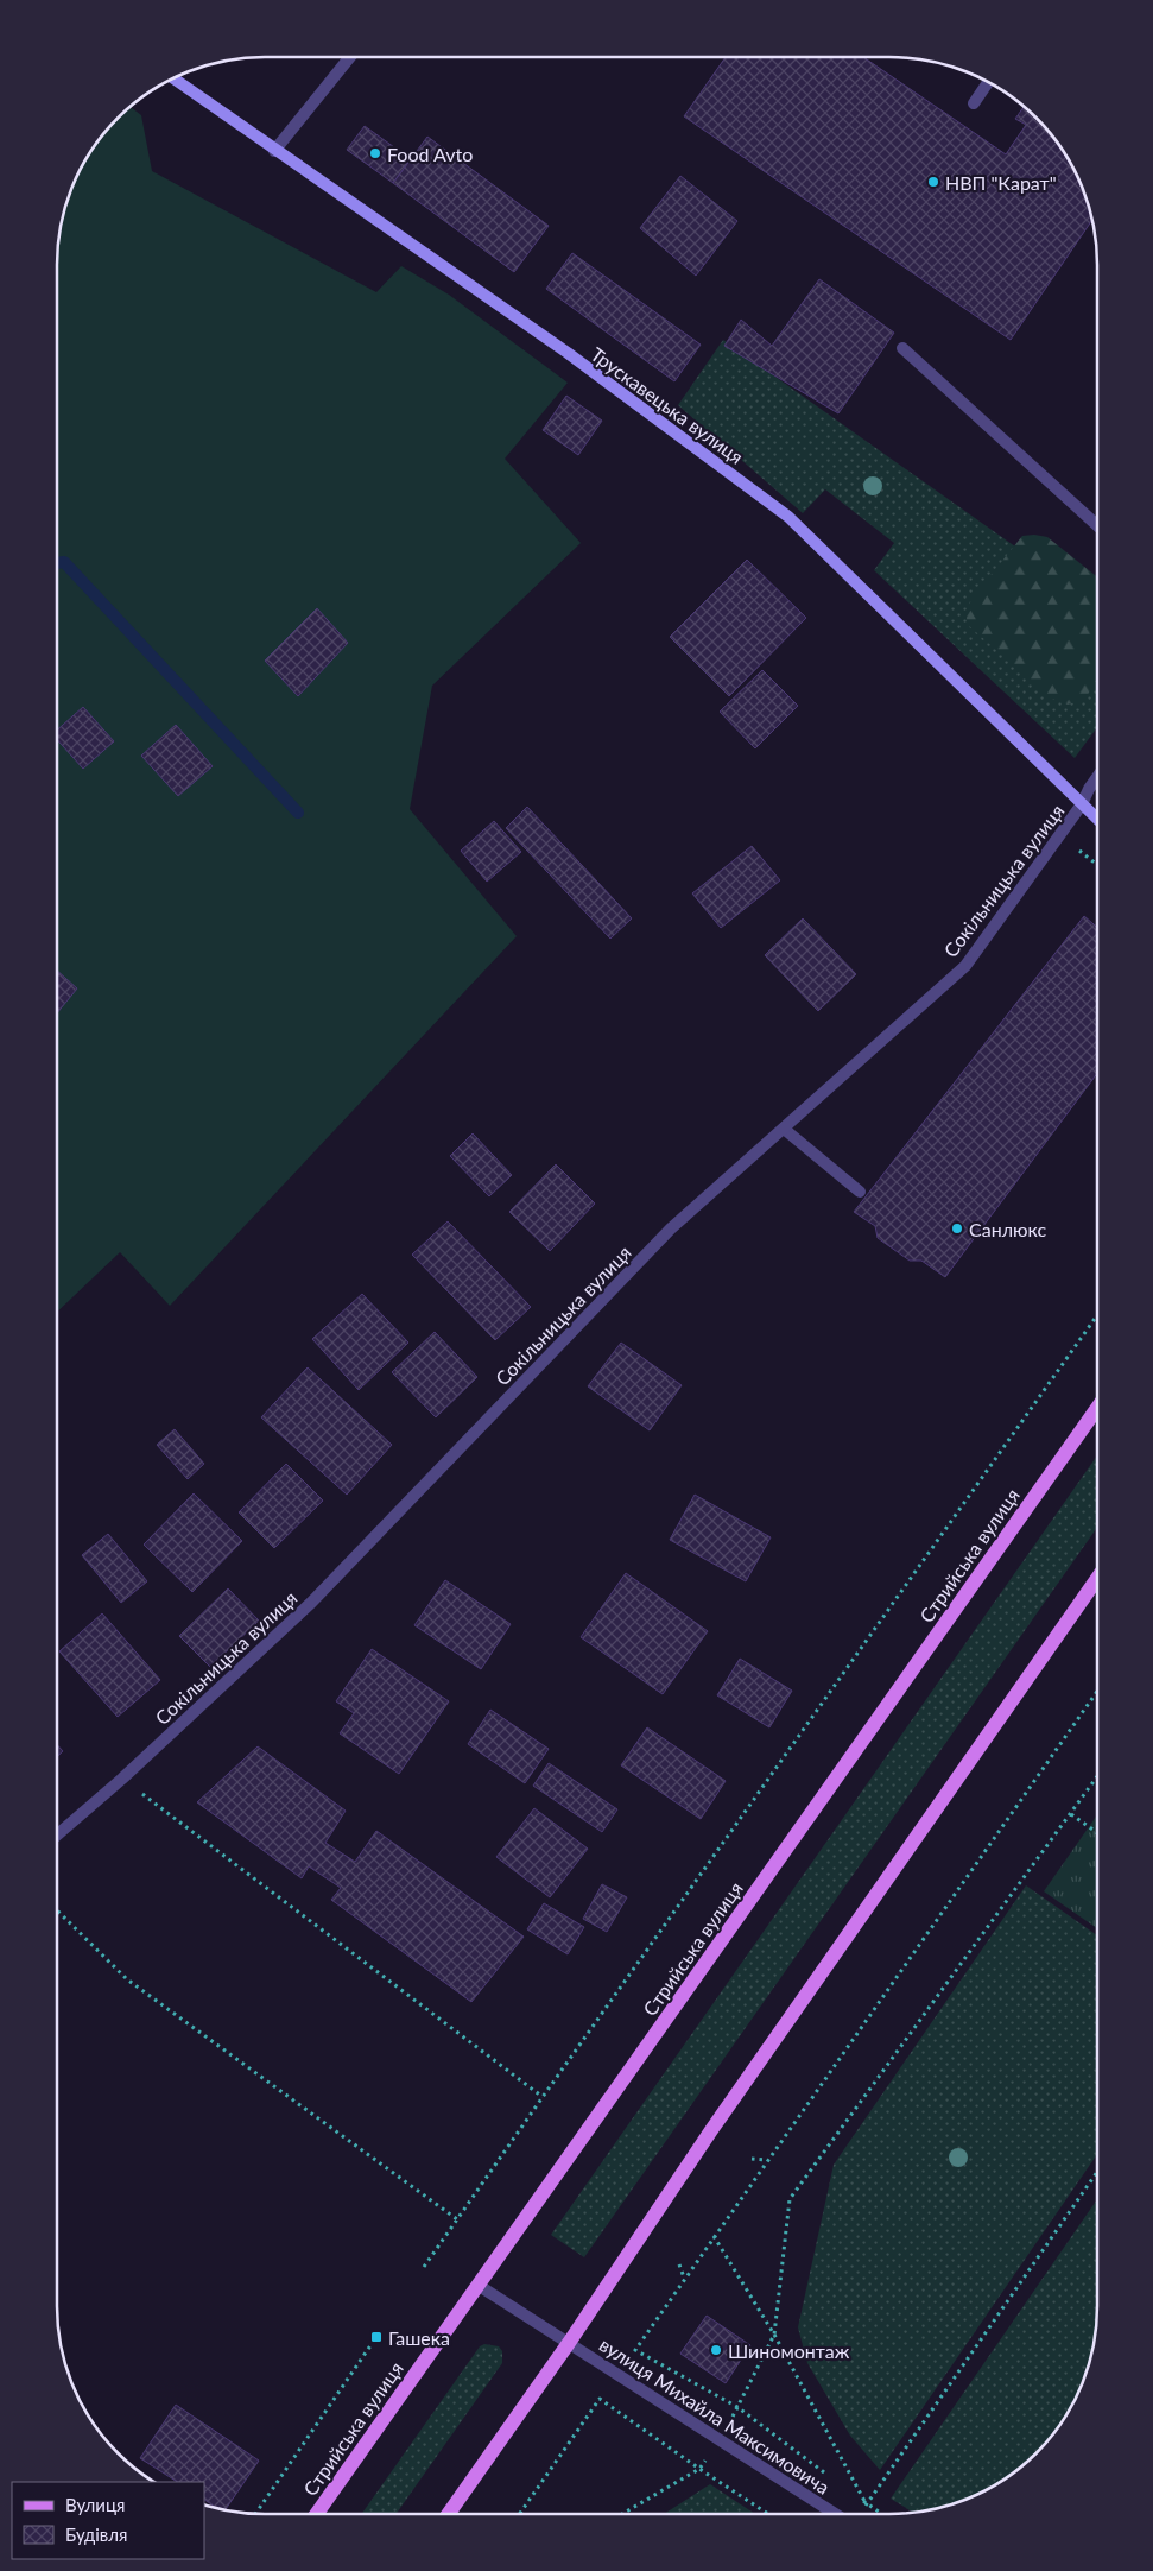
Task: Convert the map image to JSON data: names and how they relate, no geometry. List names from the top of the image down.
{
  "streets": {
    "main road": ["Стрийська вулиця"],
    "street": ["Трускавецька вулиця", "Сокільницька вулиця", "вулиця Михайла Максимовича"]
  },
  "crossings": [
    ["Трускавецька вулиця", "Сокільницька вулиця"],
    ["Стрийська вулиця", "вулиця Михайла Максимовича"]
  ],
  "places": {
    "other": [
      "Food Avto",
      "НВП \"Карат\"",
      "Санлюкс",
      "Шиномонтаж"
    ],
    "transit": ["Гашека"]
  },
  "legend": ["Вулиця", "Будівля"]
}
